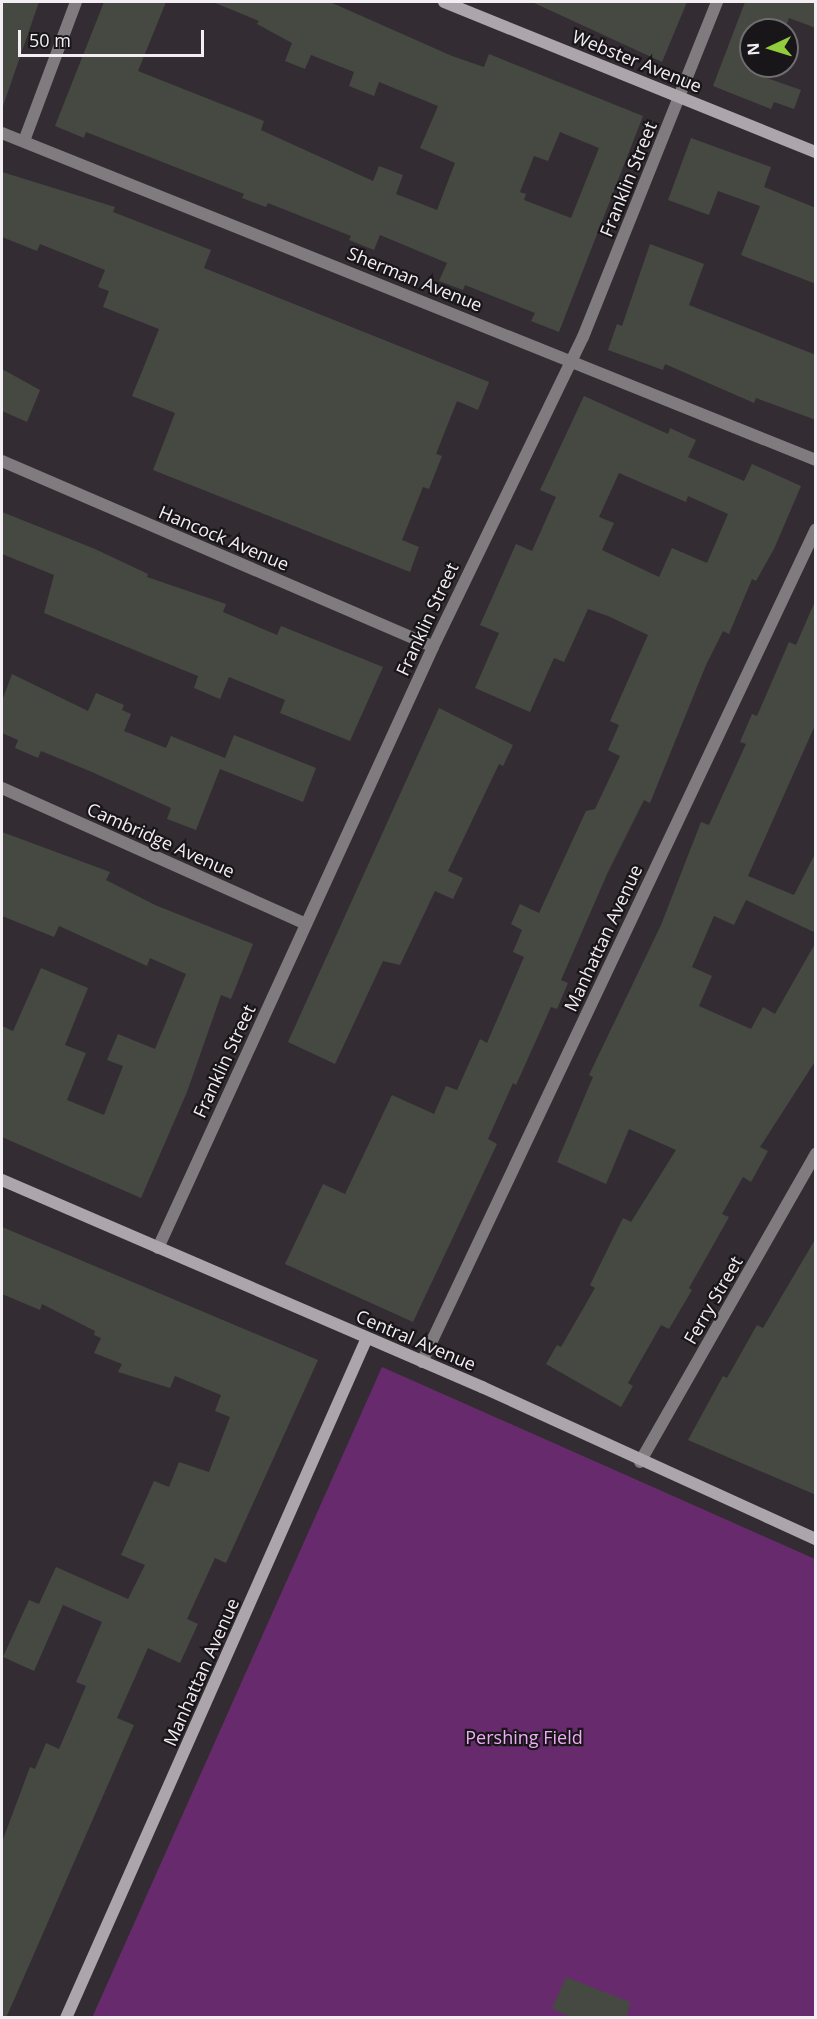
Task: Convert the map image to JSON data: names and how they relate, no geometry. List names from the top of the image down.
{
  "streets": {
    "street": [
      "Webster Avenue",
      "Franklin Street",
      "Sherman Avenue",
      "Hancock Avenue",
      "Cambridge Avenue",
      "Manhattan Avenue",
      "Ferry Street",
      "Central Avenue"
    ]
  },
  "crossings": [
    ["Webster Avenue", "Franklin Street"],
    ["Franklin Street", "Sherman Avenue"],
    ["Franklin Street", "Hancock Avenue"],
    ["Franklin Street", "Cambridge Avenue"],
    ["Franklin Street", "Central Avenue"],
    ["Manhattan Avenue", "Central Avenue"],
    ["Ferry Street", "Central Avenue"]
  ],
  "parks": ["Pershing Field"],
  "scale_bar": "50 m",
  "north": "left"
}
